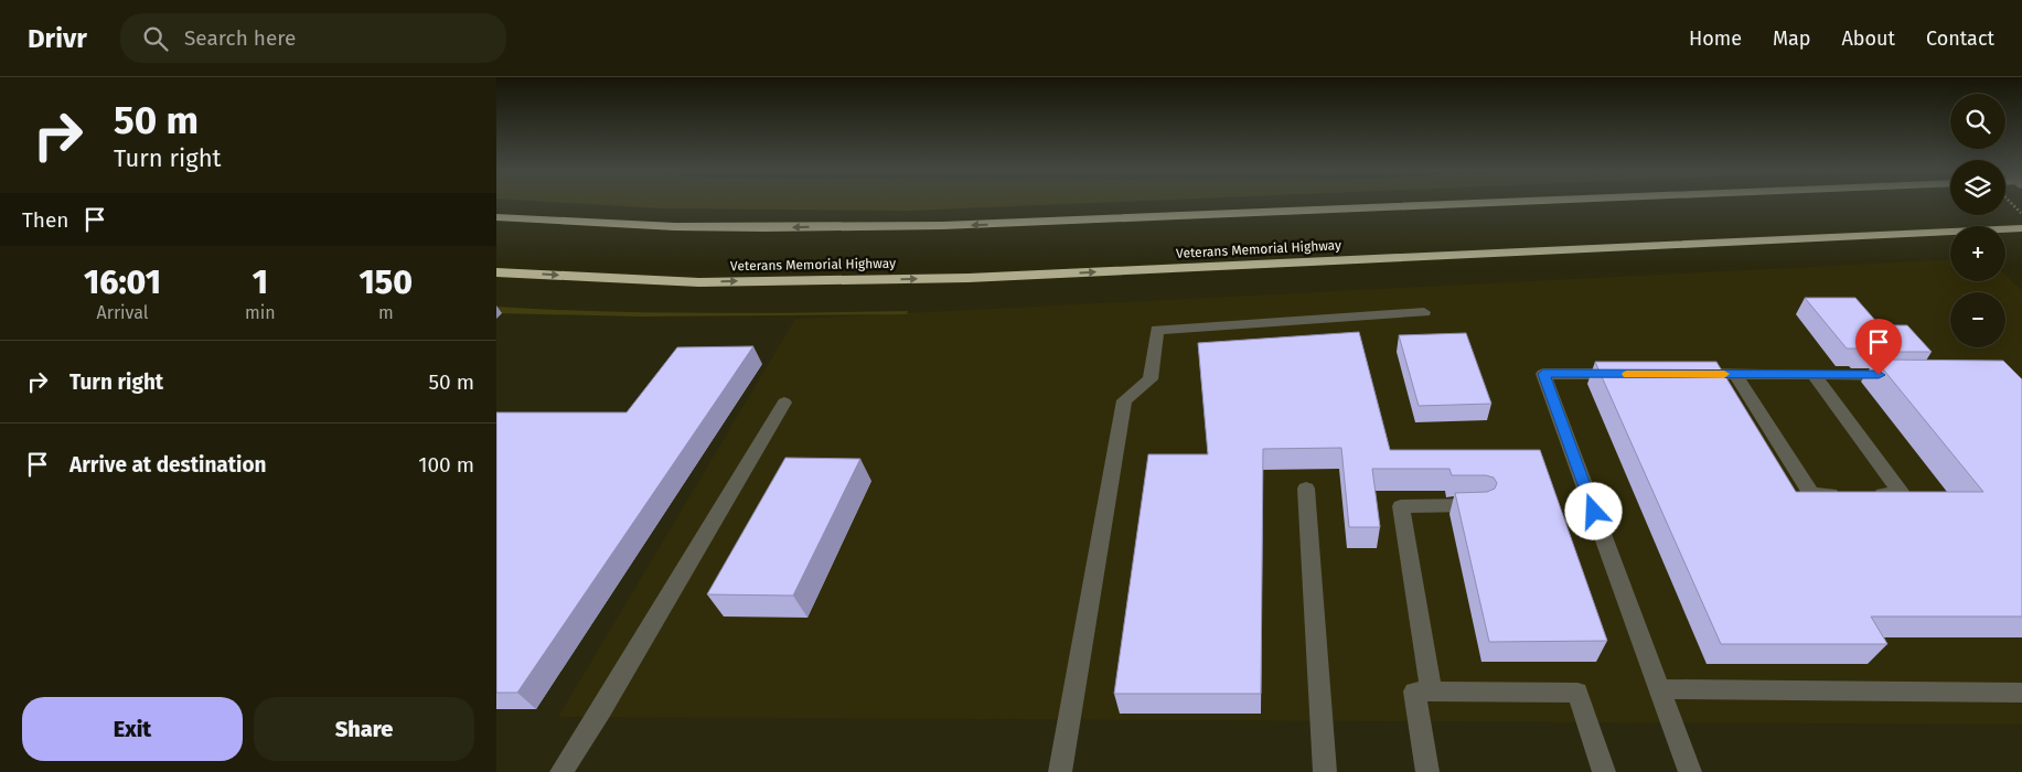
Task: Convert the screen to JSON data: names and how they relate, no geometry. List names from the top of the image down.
{
  "streets": {
    "highway": ["Veterans Memorial Highway"]
  },
  "page": {
    "header": "Drivr",
    "search": "Search here",
    "nav": [
      "Home",
      "Map",
      "About",
      "Contact"
    ],
    "turn": ["50 m", "Turn right"],
    "map_buttons": ["+", "−"],
    "then": "Then",
    "eta": [
      "16:01",
      "Arrival",
      "1",
      "min",
      "150",
      "m"
    ],
    "list": [
      {
        "name": "Turn right",
        "value": "50 m"
      },
      {
        "name": "Arrive at destination",
        "value": "100 m"
      }
    ],
    "buttons": ["Exit", "Share"]
  }
}
